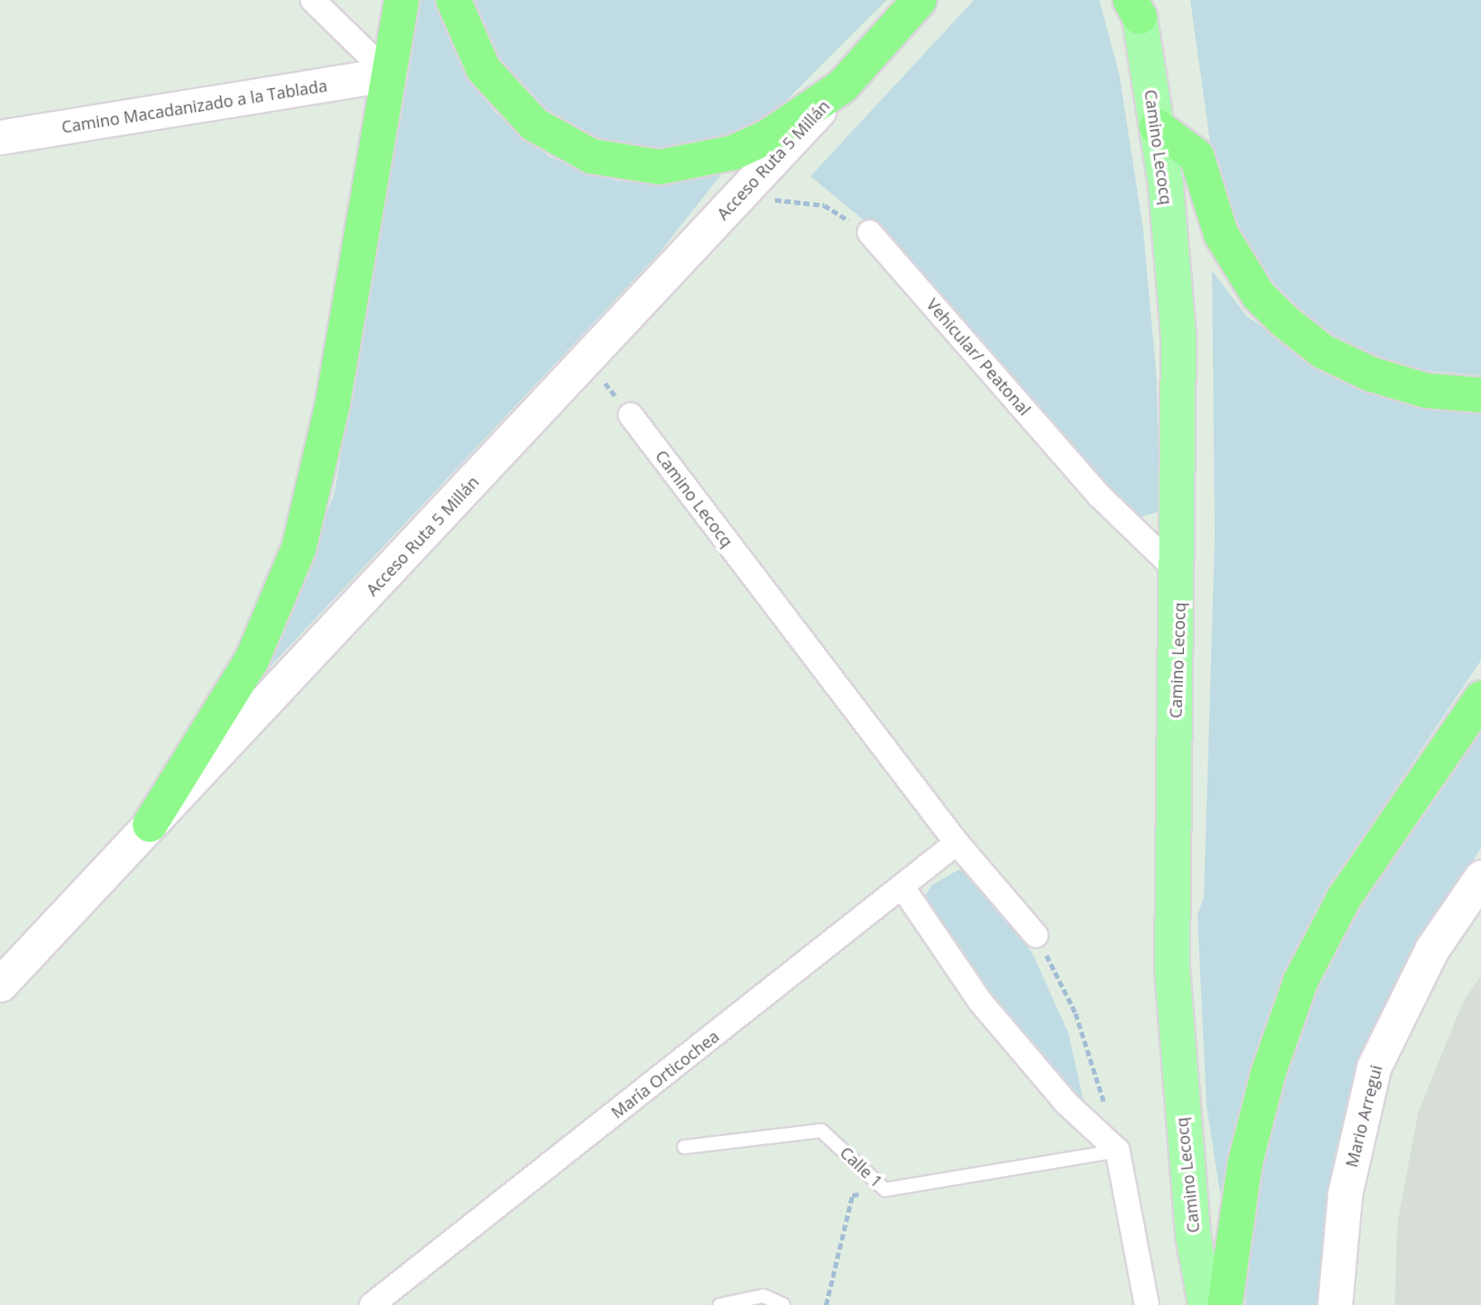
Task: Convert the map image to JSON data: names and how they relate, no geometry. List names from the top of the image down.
{
  "streets": {
    "main road": [
      "Camino Macadanizado a la Tablada",
      "Camino Lecocq",
      "Acceso Ruta 5 Millán",
      "Mario Arregui"
    ],
    "street": ["Vehicular/ Peatonal", "María Orticochea"],
    "lane": ["Calle 1"]
  },
  "crossings": [
    ["Camino Lecocq", "Vehicular/ Peatonal"],
    ["Camino Lecocq", "María Orticochea"]
  ]
}
